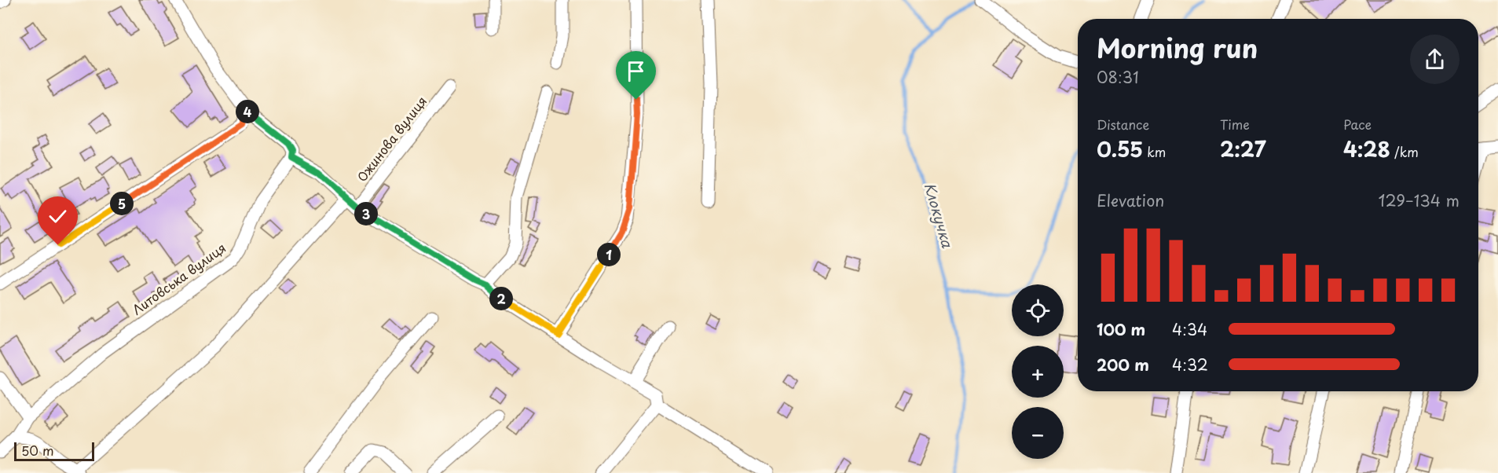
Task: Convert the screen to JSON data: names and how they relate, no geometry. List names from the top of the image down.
{
  "streets": {
    "street": ["Ожинова вулиця", "Литовська вулиця"]
  },
  "water": ["Клокучка"],
  "scale_bar": "50 m",
  "page": {
    "heading": ["Morning run", "08:31"],
    "stats": [
      ["Distance", "0.55 km"],
      ["Time", "2:27"],
      ["Pace", "4:28 /km"]
    ],
    "pins": [
      "4",
      "5",
      "3",
      "1",
      "2"
    ],
    "chart": ["Elevation", "129–134 m"],
    "map_buttons": ["+", "−"],
    "list": [
      {
        "name": "100 m",
        "note": "4:34"
      },
      {
        "name": "200 m",
        "note": "4:32"
      }
    ],
    "scale": "50 m"
  }
}
